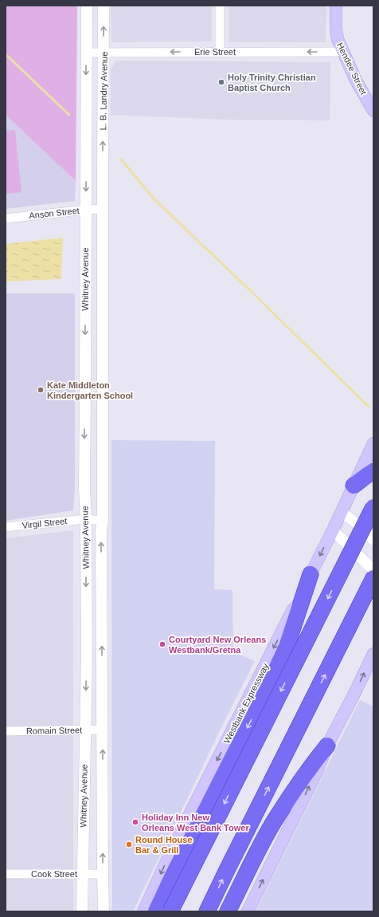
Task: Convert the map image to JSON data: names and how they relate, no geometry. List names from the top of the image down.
{
  "streets": {
    "main road": ["Hendee Street", "Westbank Expressway"],
    "street": [
      "Erie Street",
      "L. B. Landry Avenue",
      "Anson Street",
      "Whitney Avenue",
      "Virgil Street",
      "Romain Street",
      "Cook Street"
    ]
  },
  "crossings": [
    ["Erie Street", "Hendee Street"],
    ["Erie Street", "L. B. Landry Avenue"],
    ["L. B. Landry Avenue", "Whitney Avenue"],
    ["Anson Street", "Whitney Avenue"],
    ["Whitney Avenue", "Virgil Street"],
    ["Whitney Avenue", "Romain Street"],
    ["Whitney Avenue", "Cook Street"]
  ],
  "one_way": ["Erie Street"],
  "places": [
    "Holy Trinity Christian Baptist Church",
    "Kate Middleton Kindergarten School",
    "Courtyard New Orleans Westbank/Gretna",
    "Holiday Inn New Orleans West Bank Tower",
    "Round House Bar & Grill"
  ]
}
